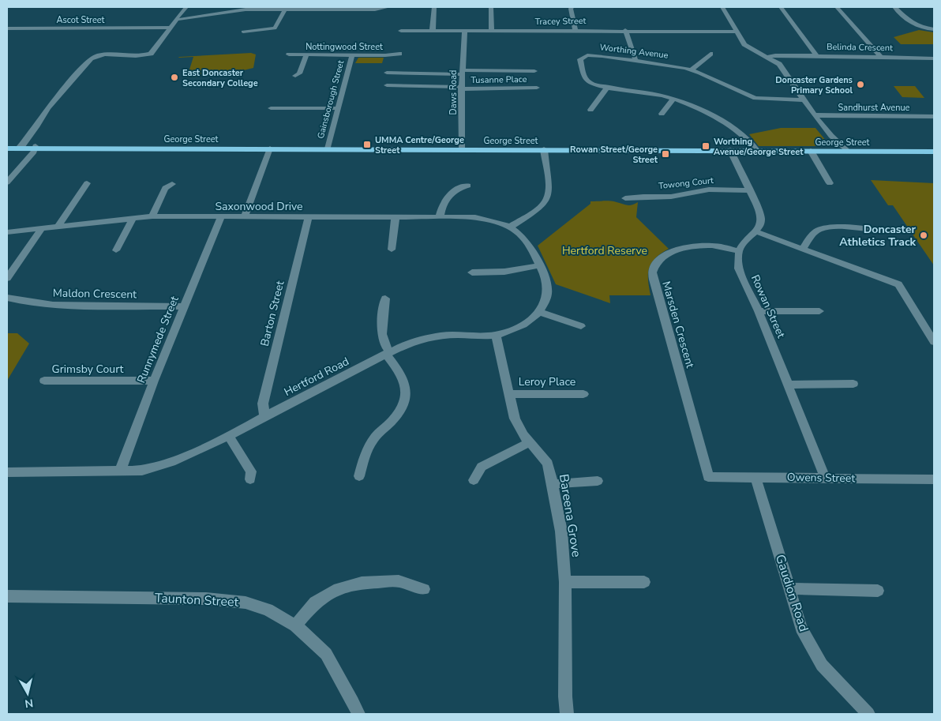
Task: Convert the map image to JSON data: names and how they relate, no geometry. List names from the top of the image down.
{
  "streets": {
    "main road": ["George Street"],
    "street": [
      "Ascot Street",
      "Tracey Street",
      "Nottingwood Street",
      "Belinda Crescent",
      "Worthing Avenue",
      "Tusanne Place",
      "Daws Road",
      "Gainsborough Street",
      "Sandhurst Avenue",
      "Towong Court",
      "Saxonwood Drive",
      "Maldon Crescent",
      "Rowan Street",
      "Barton Street",
      "Marsden Crescent",
      "Runnymede Street",
      "Grimsby Court",
      "Hertford Road",
      "Leroy Place",
      "Owens Street",
      "Bareena Grove",
      "Gaudion Road",
      "Taunton Street"
    ]
  },
  "crossings": [
    ["Tracey Street", "Daws Road"],
    ["Nottingwood Street", "Gainsborough Street"],
    ["Worthing Avenue", "George Street"],
    ["Tusanne Place", "Daws Road"],
    ["Daws Road", "George Street"],
    ["Gainsborough Street", "George Street"],
    ["Saxonwood Drive", "Barton Street"],
    ["Saxonwood Drive", "Runnymede Street"],
    ["Saxonwood Drive", "Hertford Road"],
    ["Maldon Crescent", "Runnymede Street"],
    ["Rowan Street", "Marsden Crescent"],
    ["Rowan Street", "Owens Street"],
    ["Barton Street", "Hertford Road"],
    ["Marsden Crescent", "Owens Street"],
    ["Runnymede Street", "Grimsby Court"],
    ["Runnymede Street", "Hertford Road"],
    ["Hertford Road", "Bareena Grove"],
    ["Leroy Place", "Bareena Grove"],
    ["Owens Street", "Gaudion Road"]
  ],
  "parks": ["Hertford Reserve"],
  "places": {
    "other": ["East Doncaster Secondary College", "Doncaster Gardens Primary School", "Doncaster Athletics Track"],
    "transit": ["UMMA Centre/George Street", "Worthing Avenue/George Street", "Rowan Street/George Street"]
  },
  "north": "bottom"
}
